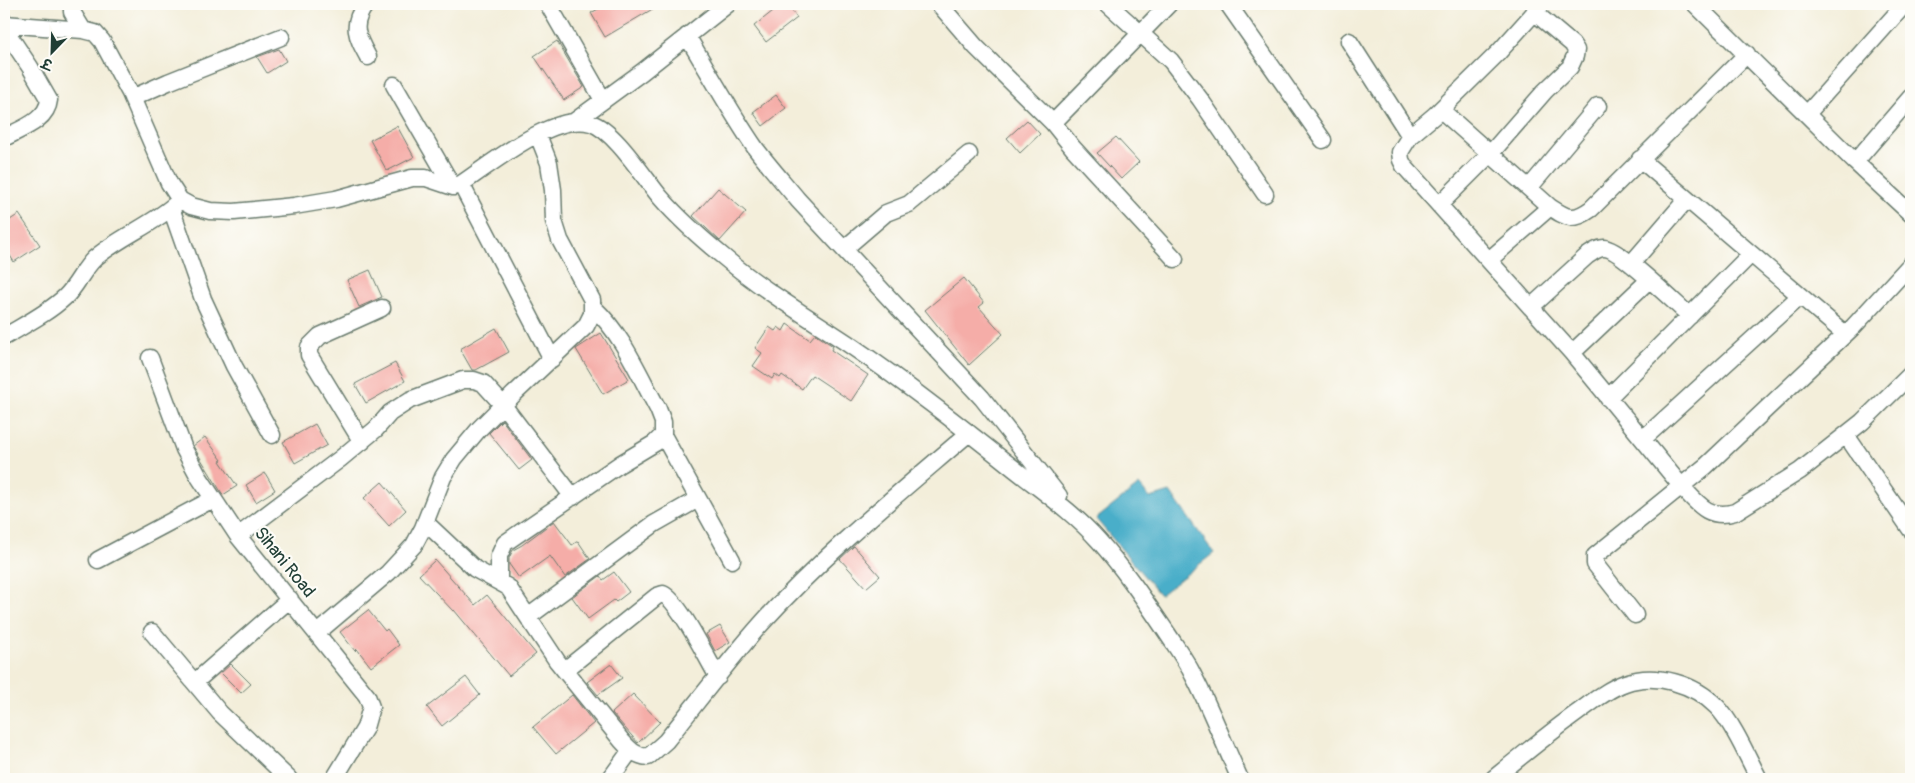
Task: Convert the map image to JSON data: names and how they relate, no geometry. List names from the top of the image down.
{
  "streets": {
    "street": ["Sihani Road"]
  },
  "north": "bottom left"
}
